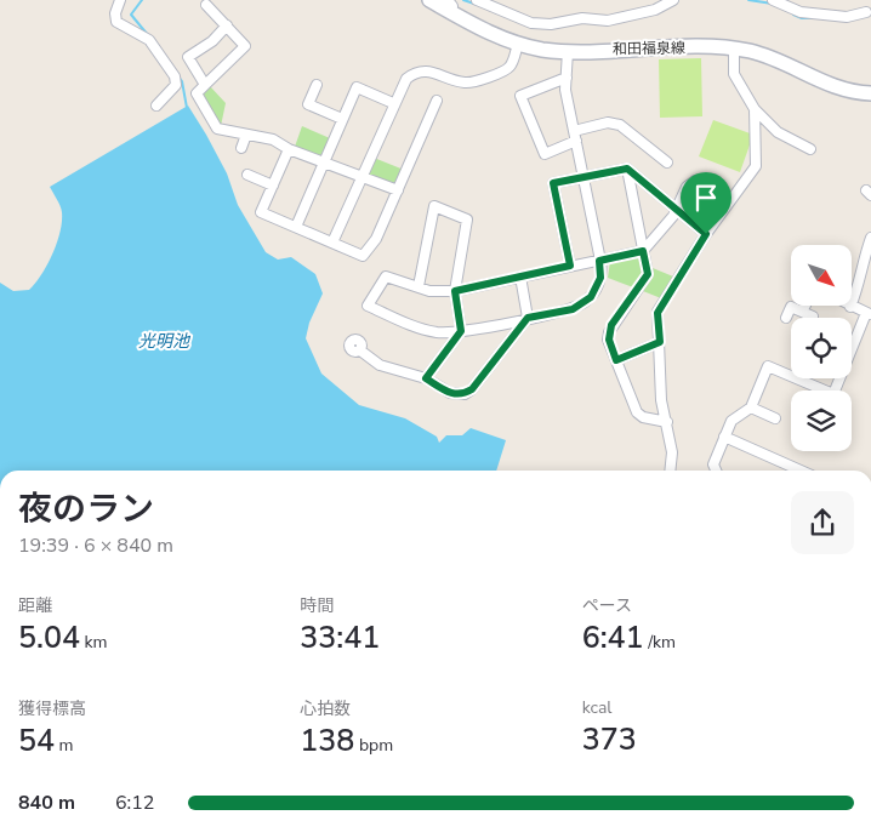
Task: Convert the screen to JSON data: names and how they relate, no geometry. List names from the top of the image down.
{
  "streets": {
    "main road": ["和田福泉線"]
  },
  "water": ["光明池"],
  "north": "bottom right",
  "page": {
    "heading": ["夜のラン", "19:39 · 6 × 840 m"],
    "stats": [
      ["距離", "5.04 km"],
      ["時間", "33:41"],
      ["ペース", "6:41 /km"],
      ["獲得標高", "54 m"],
      ["心拍数", "138 bpm"],
      ["kcal", "373"]
    ],
    "list": [
      {
        "name": "840 m",
        "note": "6:12"
      }
    ]
  }
}
